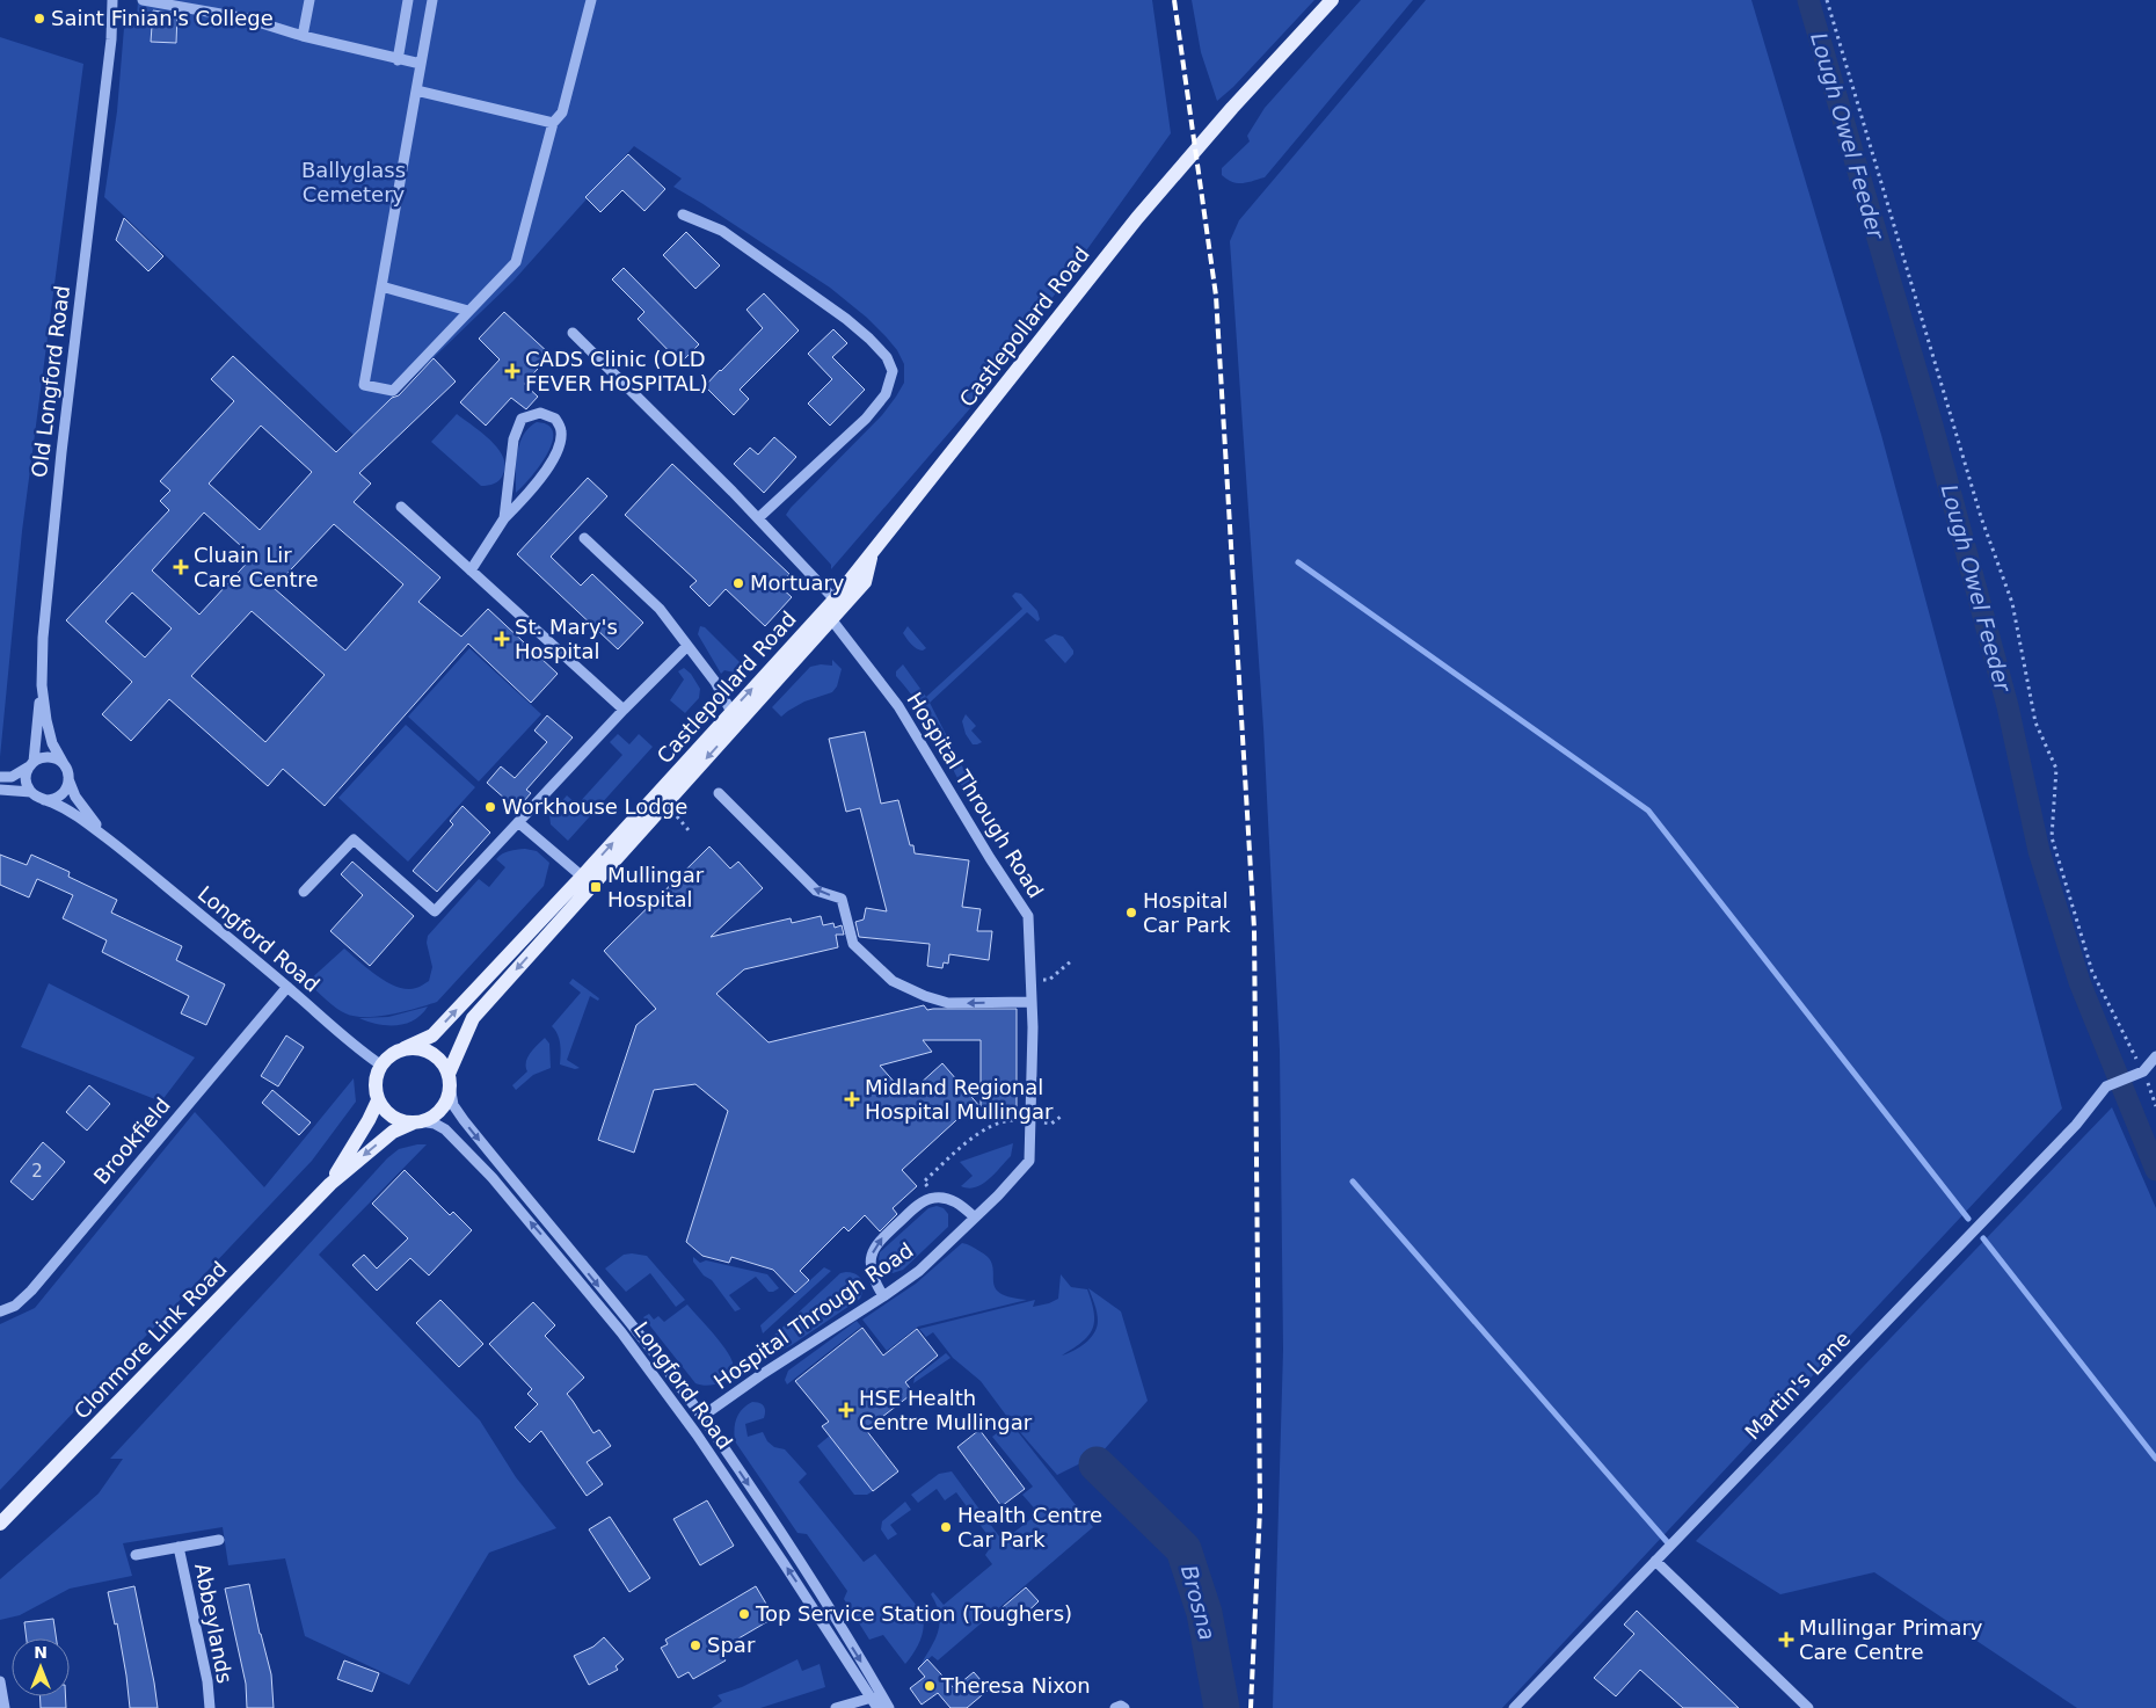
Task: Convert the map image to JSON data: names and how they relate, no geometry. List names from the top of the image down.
{
  "streets": {
    "main road": ["Castlepollard Road", "Clonmore Link Road"],
    "street": [
      "Old Longford Road",
      "Hospital Through Road",
      "Longford Road",
      "Brookfield",
      "Martin's Lane",
      "Abbeylands"
    ]
  },
  "crossings": [
    ["Castlepollard Road", "Hospital Through Road"],
    ["Castlepollard Road", "Longford Road"],
    ["Castlepollard Road", "Clonmore Link Road"],
    ["Longford Road", "Brookfield"],
    ["Longford Road", "Clonmore Link Road"]
  ],
  "water": ["Lough Owel Feeder", "Brosna"],
  "parks": ["Ballyglass Cemetery"],
  "places": {
    "other": [
      "Saint Finian's College",
      "Mortuary",
      "Workhouse Lodge",
      "Hospital Car Park",
      "Health Centre Car Park",
      "Top Service Station (Toughers)",
      "Spar",
      "Theresa Nixon"
    ],
    "health": [
      "CADS Clinic (OLD FEVER HOSPITAL)",
      "Cluain Lir Care Centre",
      "St. Mary's Hospital",
      "Midland Regional Hospital Mullingar",
      "HSE Health Centre Mullingar",
      "Mullingar Primary Care Centre"
    ],
    "transit": ["Mullingar Hospital"]
  },
  "house_numbers": ["2"],
  "north": "top"
}
